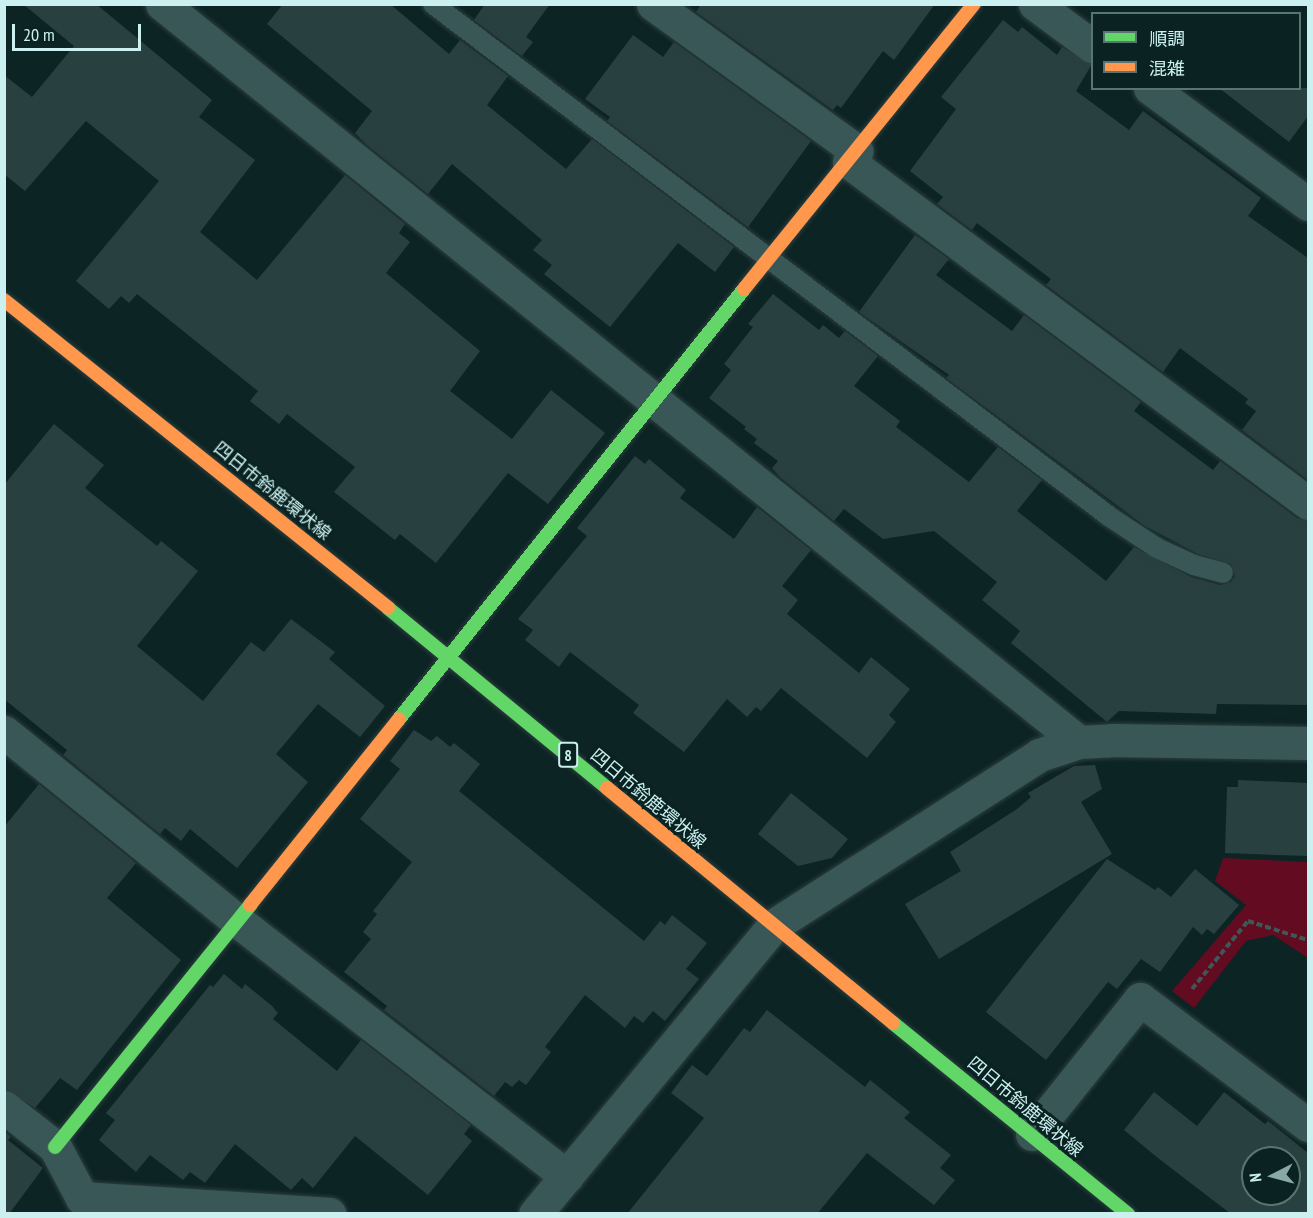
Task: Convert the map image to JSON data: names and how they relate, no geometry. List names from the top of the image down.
{
  "streets": {
    "street": ["四日市鈴鹿環状線", "8"]
  },
  "legend": ["順調", "混雑"],
  "scale_bar": "20 m",
  "north": "left"
}
